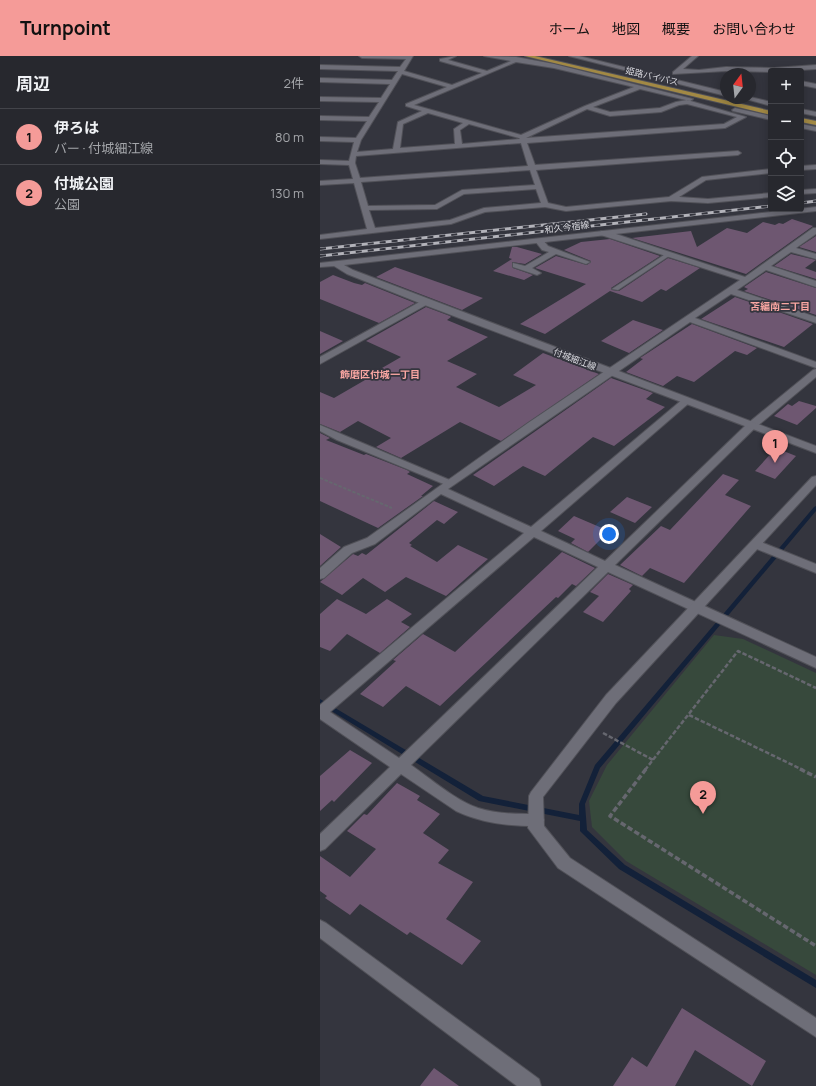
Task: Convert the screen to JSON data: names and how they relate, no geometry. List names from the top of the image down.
{
  "streets": {
    "highway": ["姫路バイパス"],
    "street": ["和久今宿線", "付城細江線"]
  },
  "crossings": [
    ["和久今宿線", "付城細江線"]
  ],
  "districts": ["苫編南二丁目", "飾磨区付城一丁目"],
  "north": "top",
  "page": {
    "header": "Turnpoint",
    "nav": [
      "ホーム",
      "地図",
      "概要",
      "お問い合わせ"
    ],
    "heading": ["周辺", "2件"],
    "map_buttons": ["+", "−"],
    "list": [
      {
        "mark": "1",
        "name": "伊ろは",
        "note": "バー · 付城細江線",
        "value": "80 m"
      },
      {
        "mark": "2",
        "name": "付城公園",
        "note": "公園",
        "value": "130 m"
      }
    ],
    "pins": ["1", "2"]
  }
}
